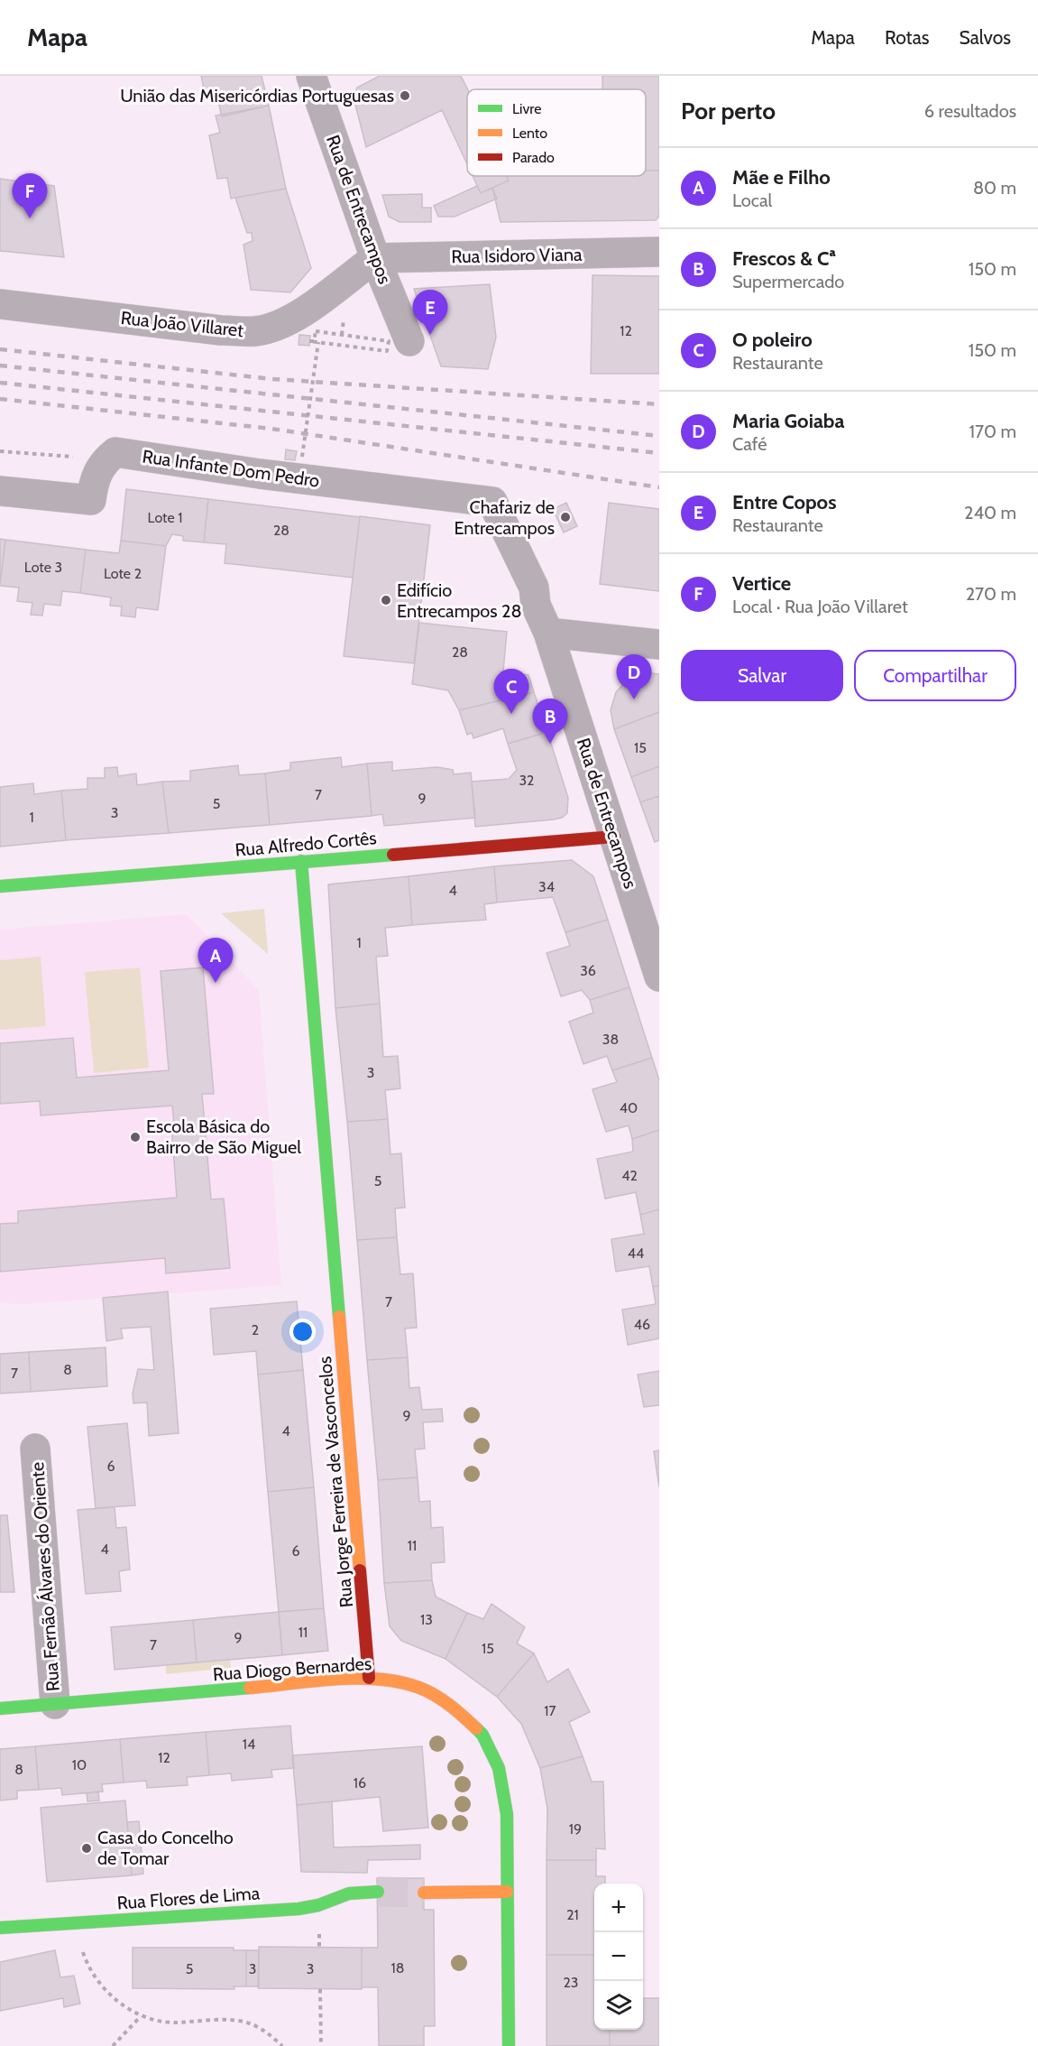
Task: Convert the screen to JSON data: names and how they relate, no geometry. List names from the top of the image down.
{
  "streets": {
    "street": [
      "Rua de Entrecampos",
      "Rua Isidoro Viana",
      "Rua João Villaret",
      "Rua Infante Dom Pedro",
      "Rua Alfredo Cortês",
      "Rua Jorge Ferreira de Vasconcelos",
      "Rua Fernão Álvares do Oriente",
      "Rua Diogo Bernardes",
      "Rua Flores de Lima"
    ]
  },
  "crossings": [
    ["Rua de Entrecampos", "Rua Isidoro Viana"],
    ["Rua de Entrecampos", "Rua João Villaret"],
    ["Rua de Entrecampos", "Rua Infante Dom Pedro"],
    ["Rua de Entrecampos", "Rua Alfredo Cortês"],
    ["Rua Isidoro Viana", "Rua João Villaret"],
    ["Rua Alfredo Cortês", "Rua Jorge Ferreira de Vasconcelos"],
    ["Rua Jorge Ferreira de Vasconcelos", "Rua Diogo Bernardes"],
    ["Rua Fernão Álvares do Oriente", "Rua Diogo Bernardes"]
  ],
  "places": [
    "União das Misericórdias Portuguesas",
    "Chafariz de Entrecampos",
    "Edifício Entrecampos 28",
    "Escola Básica do Bairro de São Miguel",
    "Casa do Concelho de Tomar"
  ],
  "house_numbers": [
    "12",
    "Lote 1",
    "28",
    "Lote 3",
    "Lote 2",
    "28",
    "15",
    "32",
    "7",
    "9",
    "5",
    "3",
    "1",
    "34",
    "4",
    "1",
    "36",
    "38",
    "3",
    "40",
    "42",
    "5",
    "44",
    "7",
    "46",
    "2",
    "8",
    "7",
    "9",
    "4",
    "6",
    "11",
    "4",
    "6",
    "13",
    "11",
    "9",
    "7",
    "15",
    "17",
    "14",
    "12",
    "10",
    "8",
    "16",
    "19",
    "21",
    "18",
    "5",
    "3",
    "3",
    "23"
  ],
  "legend": ["Livre", "Lento", "Parado"],
  "page": {
    "header": "Mapa",
    "nav": ["Mapa", "Rotas", "Salvos"],
    "heading": ["Por perto", "6 resultados"],
    "list": [
      {
        "mark": "A",
        "name": "Mãe e Filho",
        "note": "Local",
        "value": "80 m"
      },
      {
        "mark": "B",
        "name": "Frescos & Cª",
        "note": "Supermercado",
        "value": "150 m"
      },
      {
        "mark": "C",
        "name": "O poleiro",
        "note": "Restaurante",
        "value": "150 m"
      },
      {
        "mark": "D",
        "name": "Maria Goiaba",
        "note": "Café",
        "value": "170 m"
      },
      {
        "mark": "E",
        "name": "Entre Copos",
        "note": "Restaurante",
        "value": "240 m"
      },
      {
        "mark": "F",
        "name": "Vertice",
        "note": "Local · Rua João Villaret",
        "value": "270 m"
      }
    ],
    "pins": [
      "F",
      "E",
      "D",
      "C",
      "B",
      "A"
    ],
    "buttons": ["Salvar", "Compartilhar"],
    "map_buttons": ["+", "−"]
  }
}
